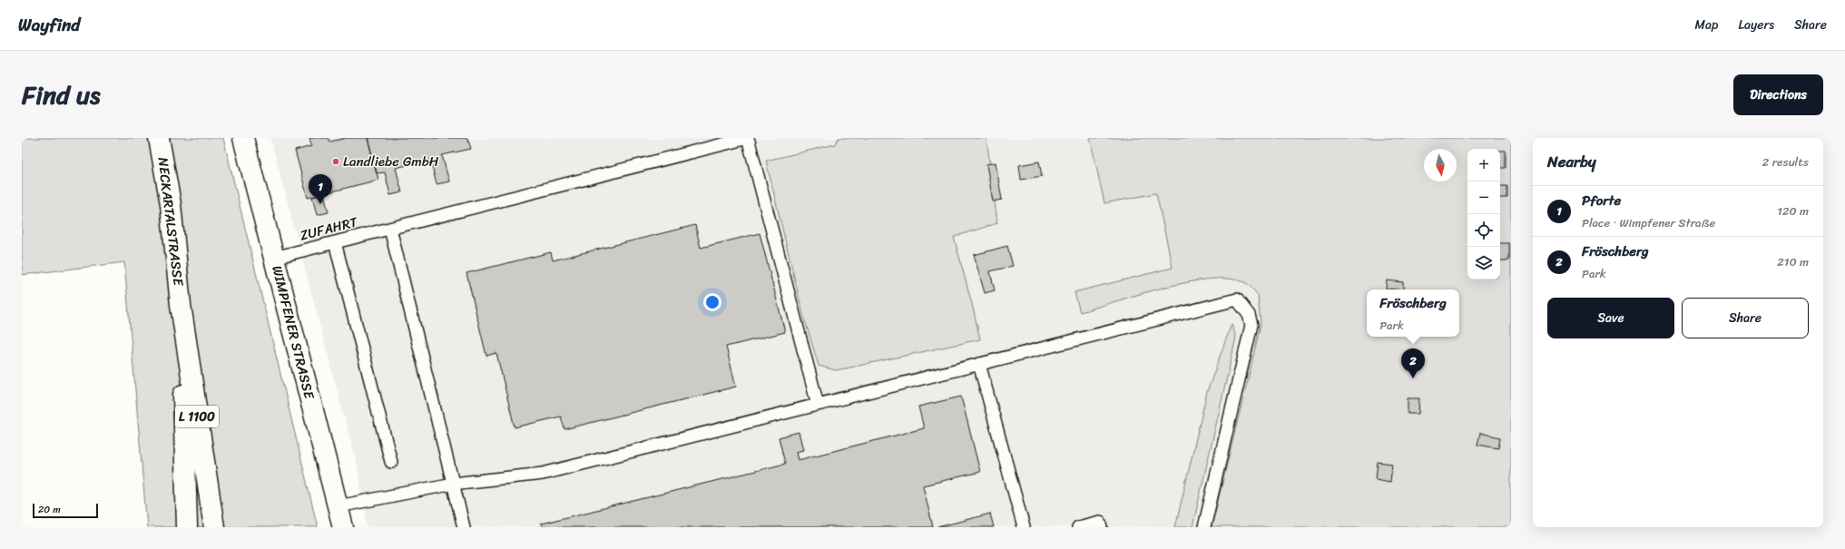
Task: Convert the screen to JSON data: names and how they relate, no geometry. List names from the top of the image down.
{
  "streets": {
    "main road": ["NECKARTALSTRASSE", "WIMPFENER STRASSE", "L 1100"],
    "lane": ["ZUFAHRT"]
  },
  "crossings": [
    ["ZUFAHRT", "WIMPFENER STRASSE"]
  ],
  "places": ["Landliebe GmbH"],
  "scale_bar": "20 m",
  "north": "bottom",
  "page": {
    "header": "Wayfind",
    "nav": ["Map", "Layers", "Share"],
    "title": "Find us",
    "buttons": [
      "Directions",
      ["Save", "Share"]
    ],
    "heading": ["Nearby", "2 results"],
    "map_buttons": ["+", "−"],
    "pins": ["1", "2"],
    "list": [
      {
        "mark": "1",
        "name": "Pforte",
        "note": "Place · Wimpfener Straße",
        "value": "120 m"
      },
      {
        "mark": "2",
        "name": "Fröschberg",
        "note": "Park",
        "value": "210 m"
      }
    ],
    "popup": ["Fröschberg", "Park"],
    "scale": "20 m"
  }
}
